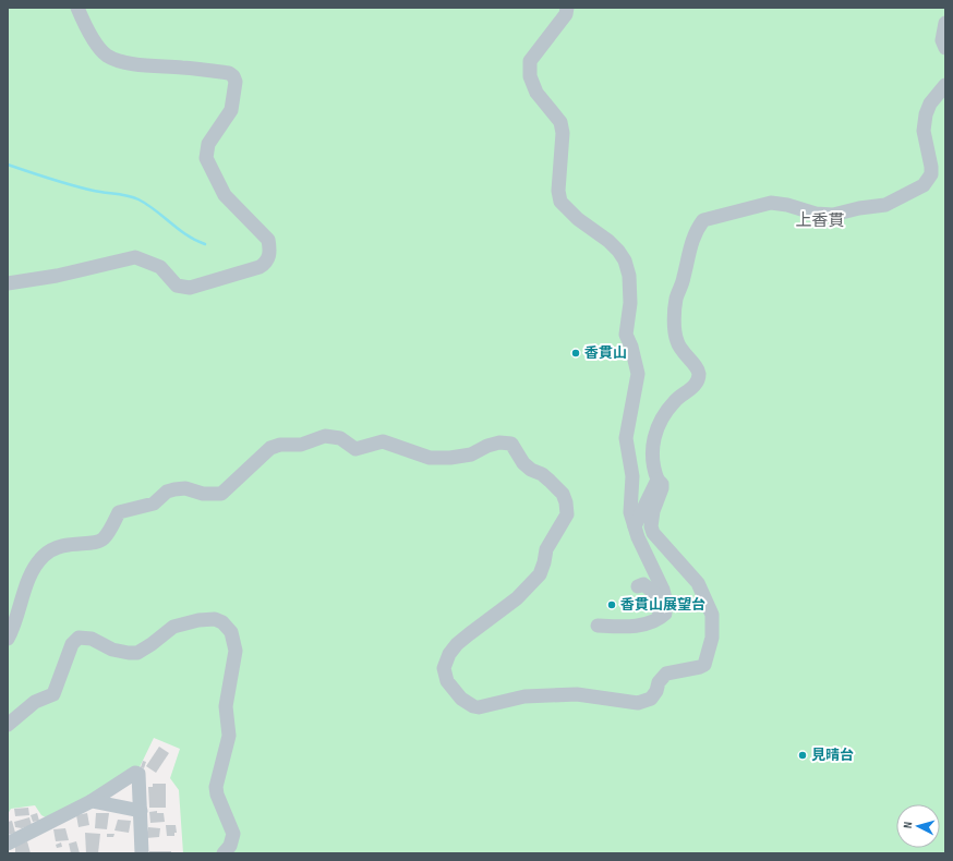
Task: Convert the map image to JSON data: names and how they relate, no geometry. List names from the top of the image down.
{
  "districts": ["上香貫"],
  "places": ["香貫山", "香貫山展望台", "見晴台"],
  "north": "left"
}
